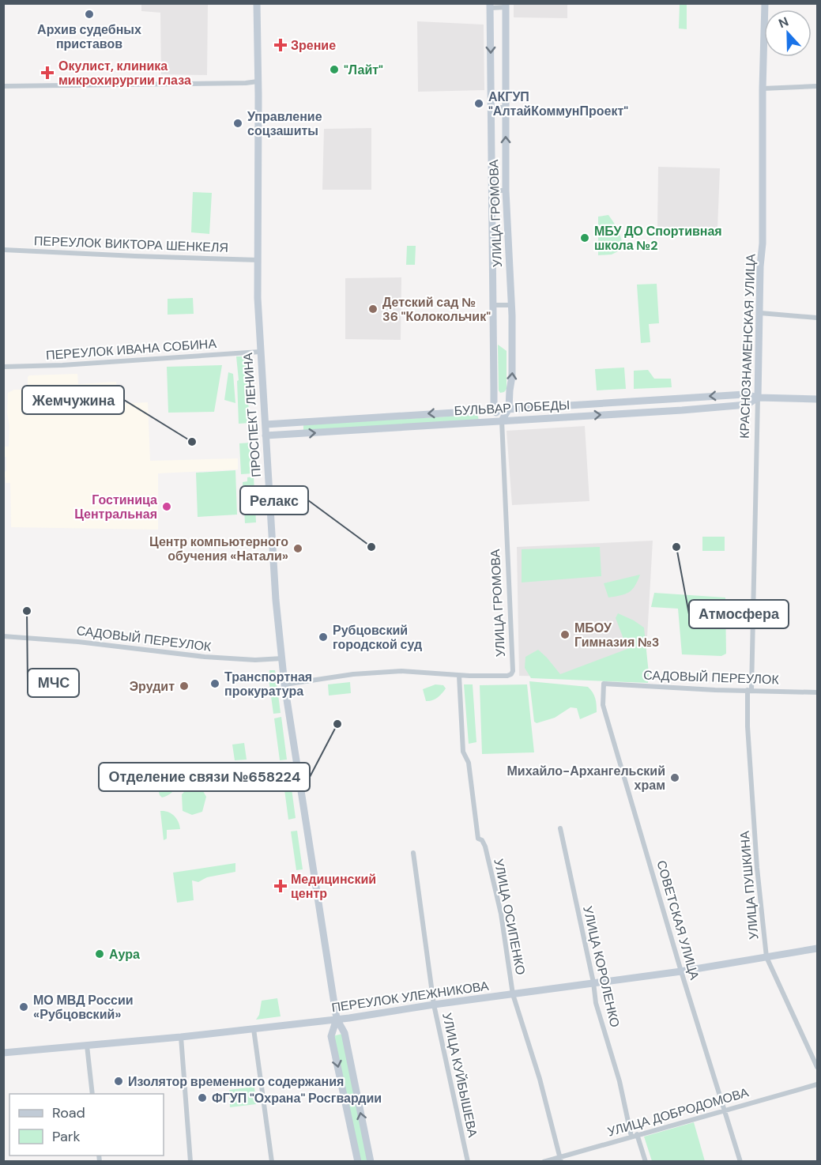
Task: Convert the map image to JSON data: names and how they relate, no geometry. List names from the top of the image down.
{
  "streets": {
    "street": [
      "УЛИЦА ГРОМОВА",
      "ПЕРЕУЛОК ВИКТОРА ШЕНКЕЛЯ",
      "КРАСНОЗНАМЕНСКАЯ УЛИЦА",
      "ПЕРЕУЛОК ИВАНА СОБИНА",
      "БУЛЬВАР ПОБЕДЫ",
      "ПРОСПЕКТ ЛЕНИНА",
      "САДОВЫЙ ПЕРЕУЛОК",
      "УЛИЦА ПУШКИНА",
      "УЛИЦА ОСИПЕНКО",
      "СОВЕТСКАЯ УЛИЦА",
      "УЛИЦА КОРОЛЕНКО",
      "ПЕРЕУЛОК УЛЕЖНИКОВА",
      "УЛИЦА КУЙБЫШЕВА",
      "УЛИЦА ДОБРОДОМОВА"
    ]
  },
  "crossings": [
    ["УЛИЦА ГРОМОВА", "БУЛЬВАР ПОБЕДЫ"],
    ["УЛИЦА ГРОМОВА", "УЛИЦА ОСИПЕНКО"],
    ["ПЕРЕУЛОК ВИКТОРА ШЕНКЕЛЯ", "ПРОСПЕКТ ЛЕНИНА"],
    ["КРАСНОЗНАМЕНСКАЯ УЛИЦА", "БУЛЬВАР ПОБЕДЫ"],
    ["КРАСНОЗНАМЕНСКАЯ УЛИЦА", "САДОВЫЙ ПЕРЕУЛОК"],
    ["КРАСНОЗНАМЕНСКАЯ УЛИЦА", "УЛИЦА ПУШКИНА"],
    ["ПЕРЕУЛОК ИВАНА СОБИНА", "ПРОСПЕКТ ЛЕНИНА"],
    ["БУЛЬВАР ПОБЕДЫ", "ПРОСПЕКТ ЛЕНИНА"],
    ["ПРОСПЕКТ ЛЕНИНА", "САДОВЫЙ ПЕРЕУЛОК"],
    ["ПРОСПЕКТ ЛЕНИНА", "ПЕРЕУЛОК УЛЕЖНИКОВА"],
    ["САДОВЫЙ ПЕРЕУЛОК", "УЛИЦА ПУШКИНА"],
    ["САДОВЫЙ ПЕРЕУЛОК", "СОВЕТСКАЯ УЛИЦА"],
    ["УЛИЦА ПУШКИНА", "ПЕРЕУЛОК УЛЕЖНИКОВА"],
    ["УЛИЦА ОСИПЕНКО", "ПЕРЕУЛОК УЛЕЖНИКОВА"],
    ["УЛИЦА ОСИПЕНКО", "УЛИЦА ДОБРОДОМОВА"],
    ["СОВЕТСКАЯ УЛИЦА", "ПЕРЕУЛОК УЛЕЖНИКОВА"],
    ["СОВЕТСКАЯ УЛИЦА", "УЛИЦА ДОБРОДОМОВА"],
    ["УЛИЦА КОРОЛЕНКО", "ПЕРЕУЛОК УЛЕЖНИКОВА"],
    ["УЛИЦА КОРОЛЕНКО", "УЛИЦА ДОБРОДОМОВА"],
    ["ПЕРЕУЛОК УЛЕЖНИКОВА", "УЛИЦА КУЙБЫШЕВА"]
  ],
  "places": {
    "other": [
      "Архив судебных приставов",
      "\"Лайт\"",
      "АКГУП \"АлтайКоммунПроект\"",
      "Управление соцзашиты",
      "МБУ ДО Спортивная школа №2",
      "Детский сад № 36 \"Колокольчик\"",
      "Жемчужина",
      "Гостиница Центральная",
      "Релакс",
      "Атмосфера",
      "Центр компьютерного обучения «Натали»",
      "МЧС",
      "МБОУ Гимназия №3",
      "Рубцовский городской суд",
      "Транспортная прокуратура",
      "Эрудит",
      "Отделение связи №658224",
      "Михайло-Архангельский храм",
      "Аура",
      "МО МВД России «Рубцовский»",
      "Изолятор временного содержания",
      "ФГУП \"Охрана\" Росгвардии"
    ],
    "health": ["Зрение", "Окулист, клиника микрохирургии глаза", "Медицинский центр"]
  },
  "legend": ["Road", "Park"],
  "north": "top"
}
